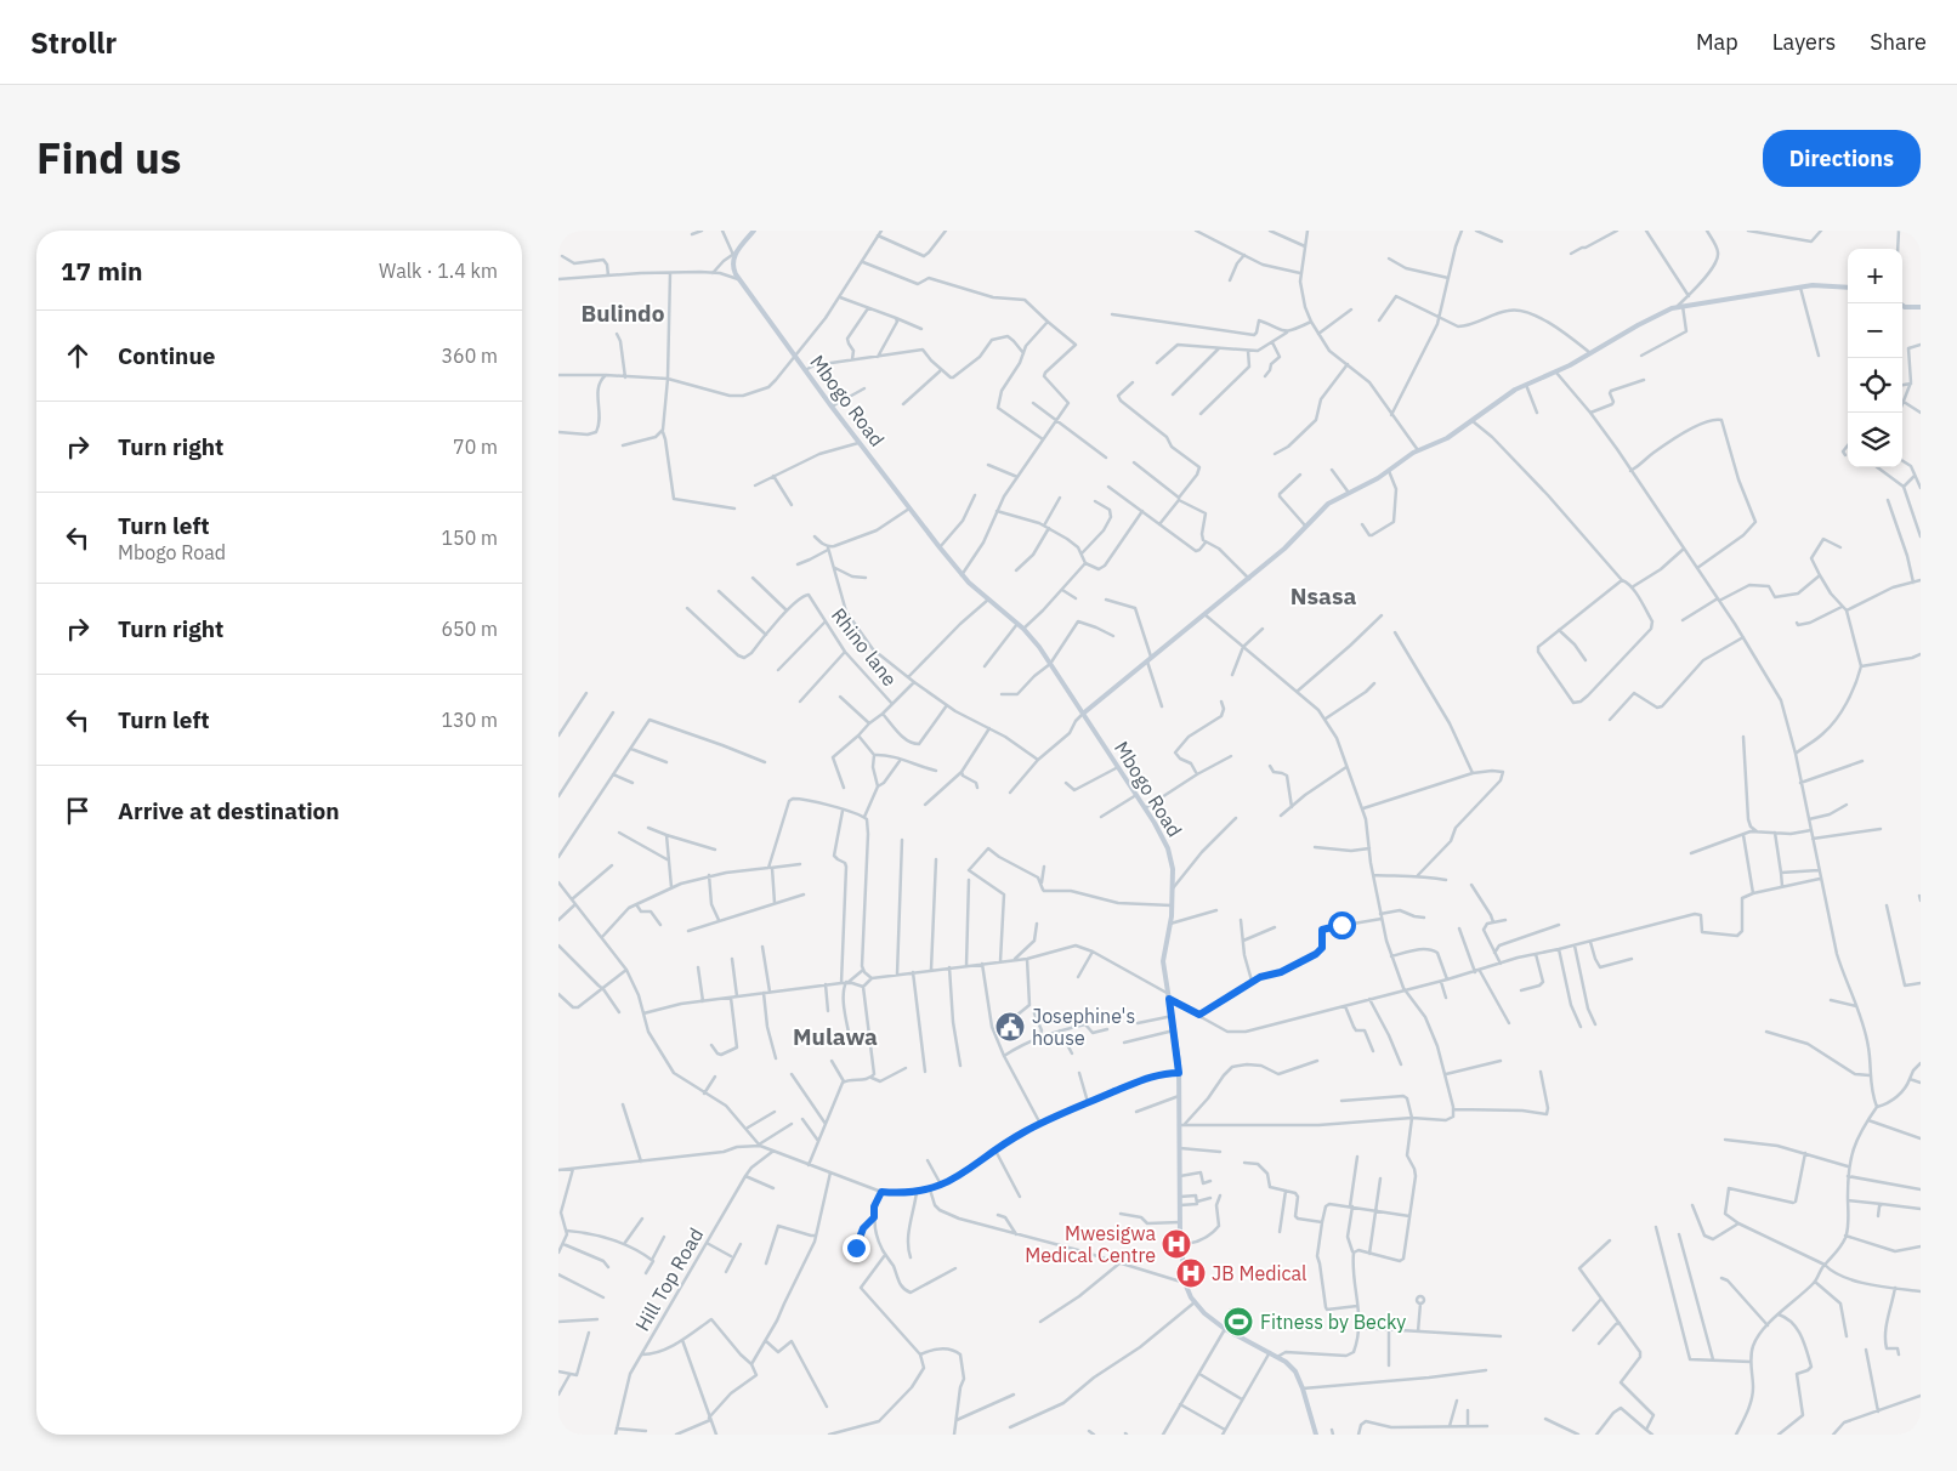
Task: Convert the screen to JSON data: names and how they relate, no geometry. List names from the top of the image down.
{
  "streets": {
    "main road": ["Mbogo Road"],
    "street": ["Rhino lane", "Hill Top Road"]
  },
  "districts": ["Bulindo", "Nsasa", "Mulawa"],
  "places": {
    "public building": ["Josephine's house"],
    "hospital": ["Mwesigwa Medical Centre", "JB Medical"],
    "sports": ["Fitness by Becky"]
  },
  "page": {
    "header": "Strollr",
    "nav": ["Map", "Layers", "Share"],
    "title": "Find us",
    "buttons": "Directions",
    "heading": ["17 min", "Walk · 1.4 km"],
    "map_buttons": ["+", "−"],
    "list": [
      ["Continue", "360 m"],
      ["Turn right", "70 m"],
      ["Turn left", "Mbogo Road", "150 m"],
      ["Turn right", "650 m"],
      ["Turn left", "130 m"],
      "Arrive at destination"
    ]
  }
}
